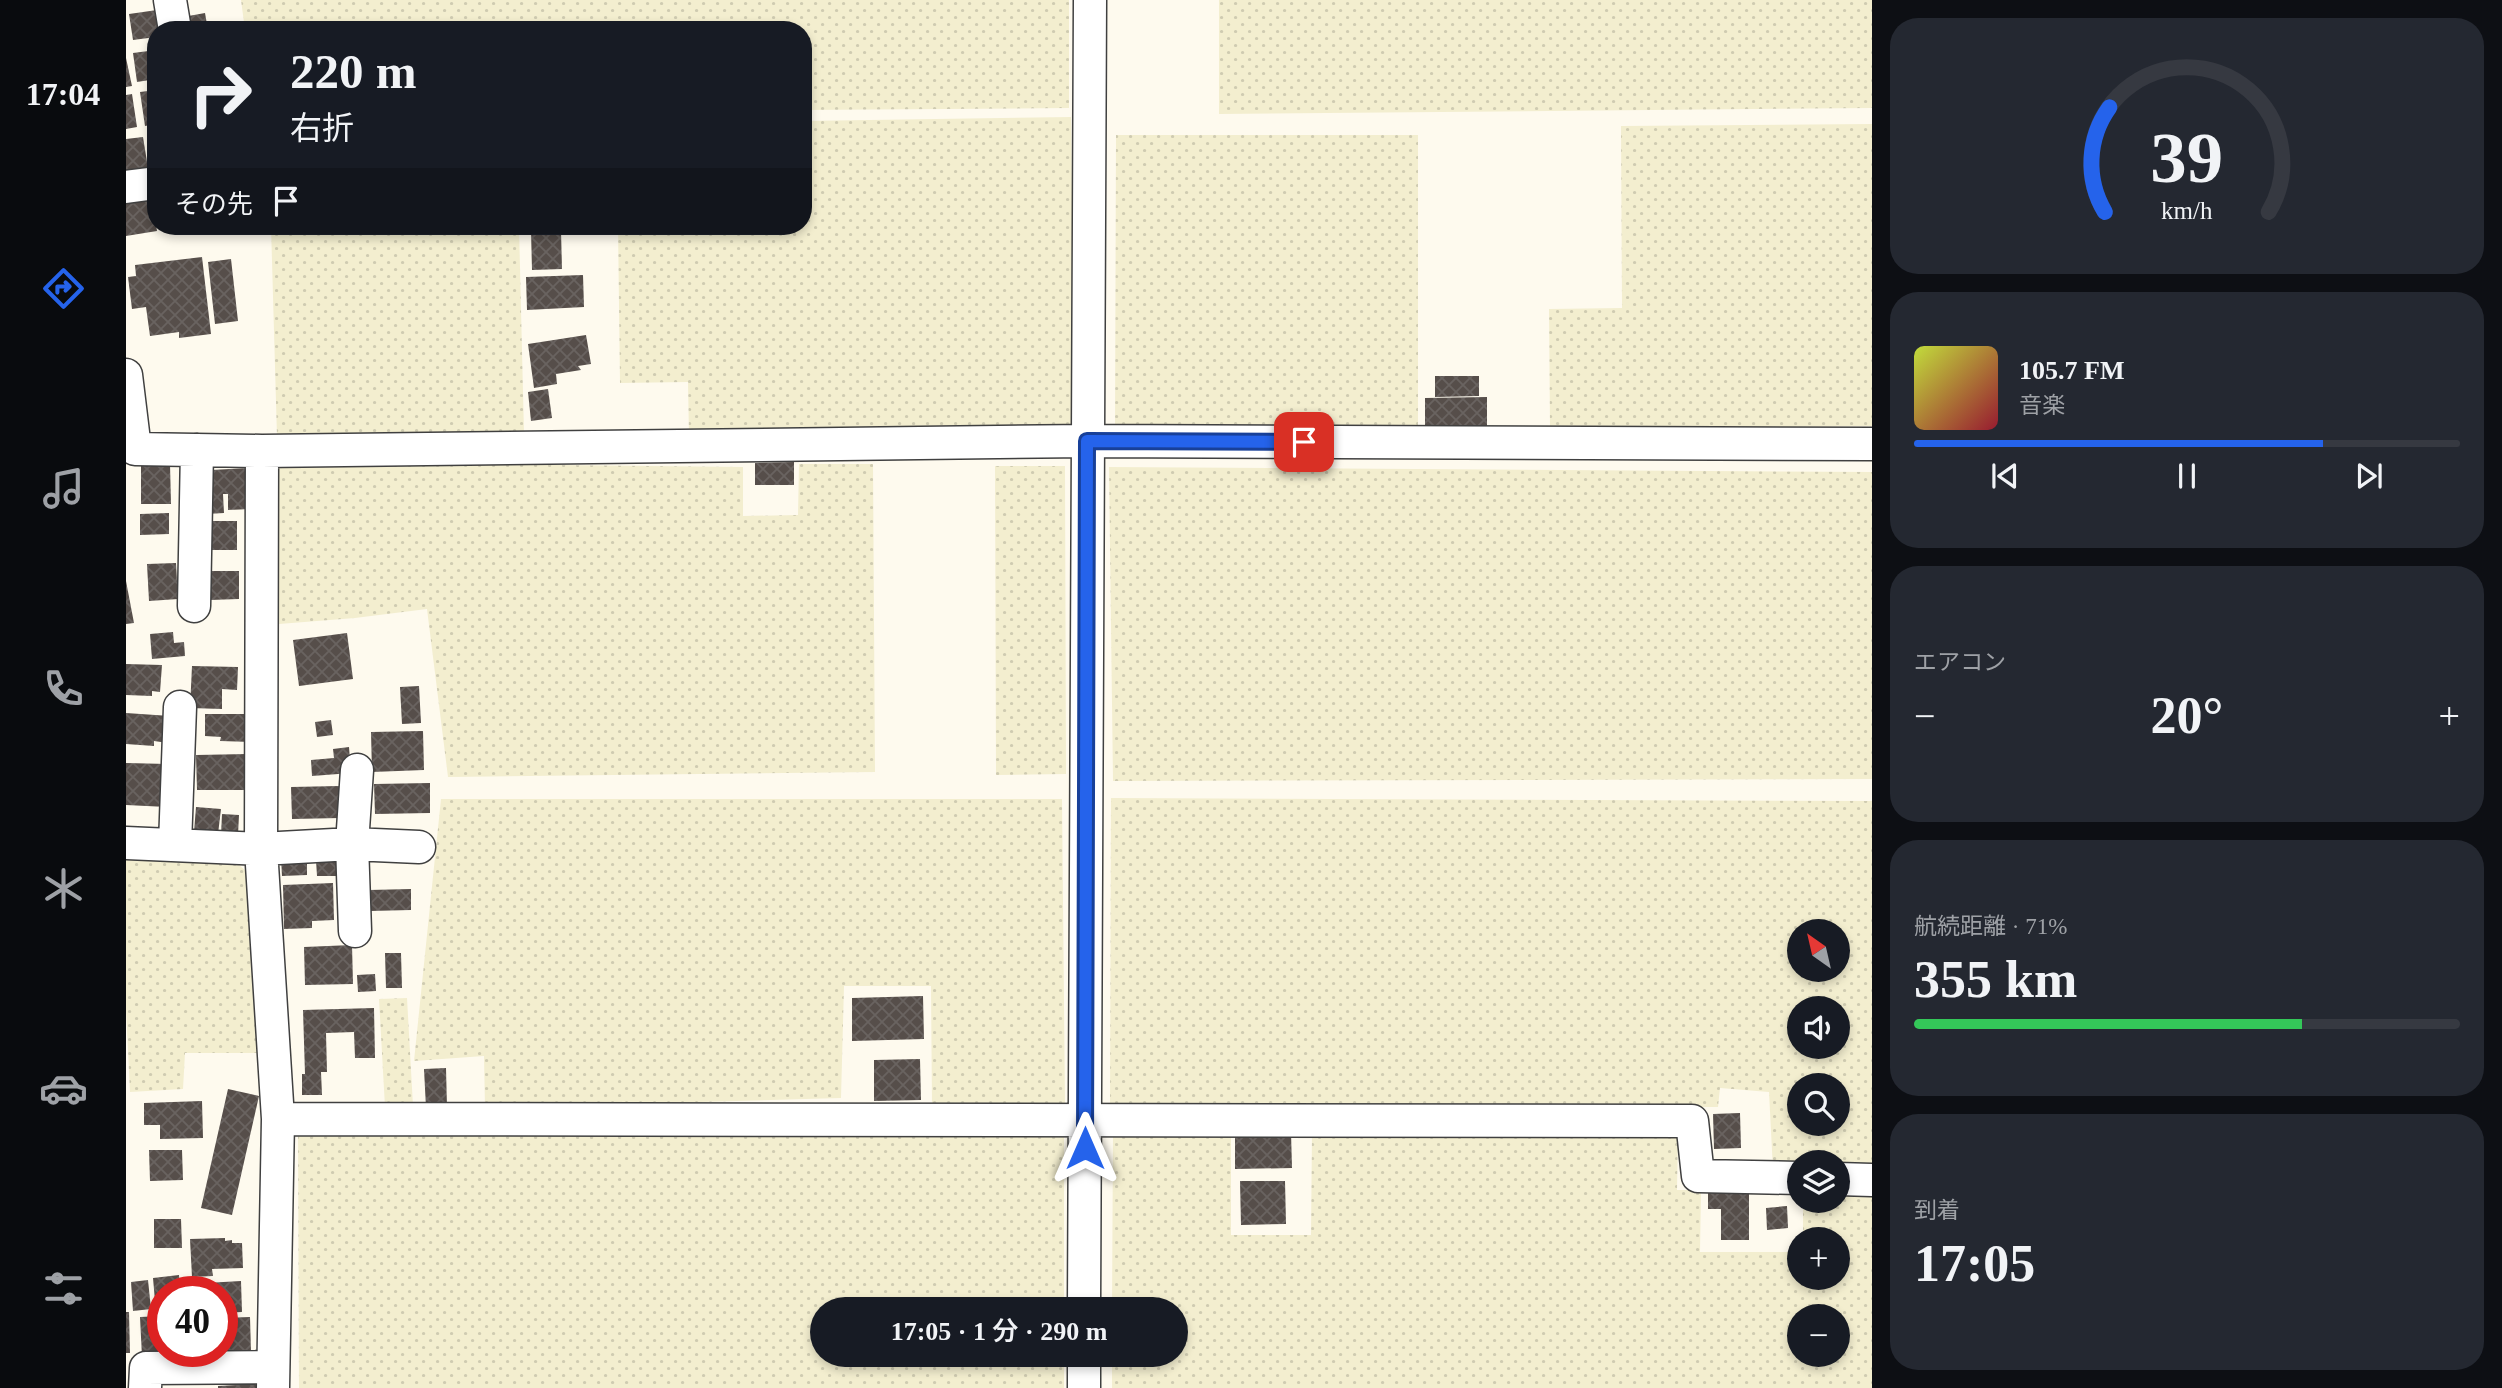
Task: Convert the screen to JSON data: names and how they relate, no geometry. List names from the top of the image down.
{
  "north": "top left",
  "page": {
    "tabs": "17:04",
    "turn": ["220 m", "右折"],
    "then": "その先",
    "song": ["105.7 FM", "音楽"],
    "tile": [
      "エアコン",
      ["航続距離 · 71%", "355 km"],
      ["到着", "17:05"]
    ],
    "heat": ["−", "20°", "+"],
    "map_buttons": ["+", "−"],
    "limit": "40",
    "trip": "17:05 · 1 分 · 290 m",
    "gauge": ["39", "km/h"]
  }
}
